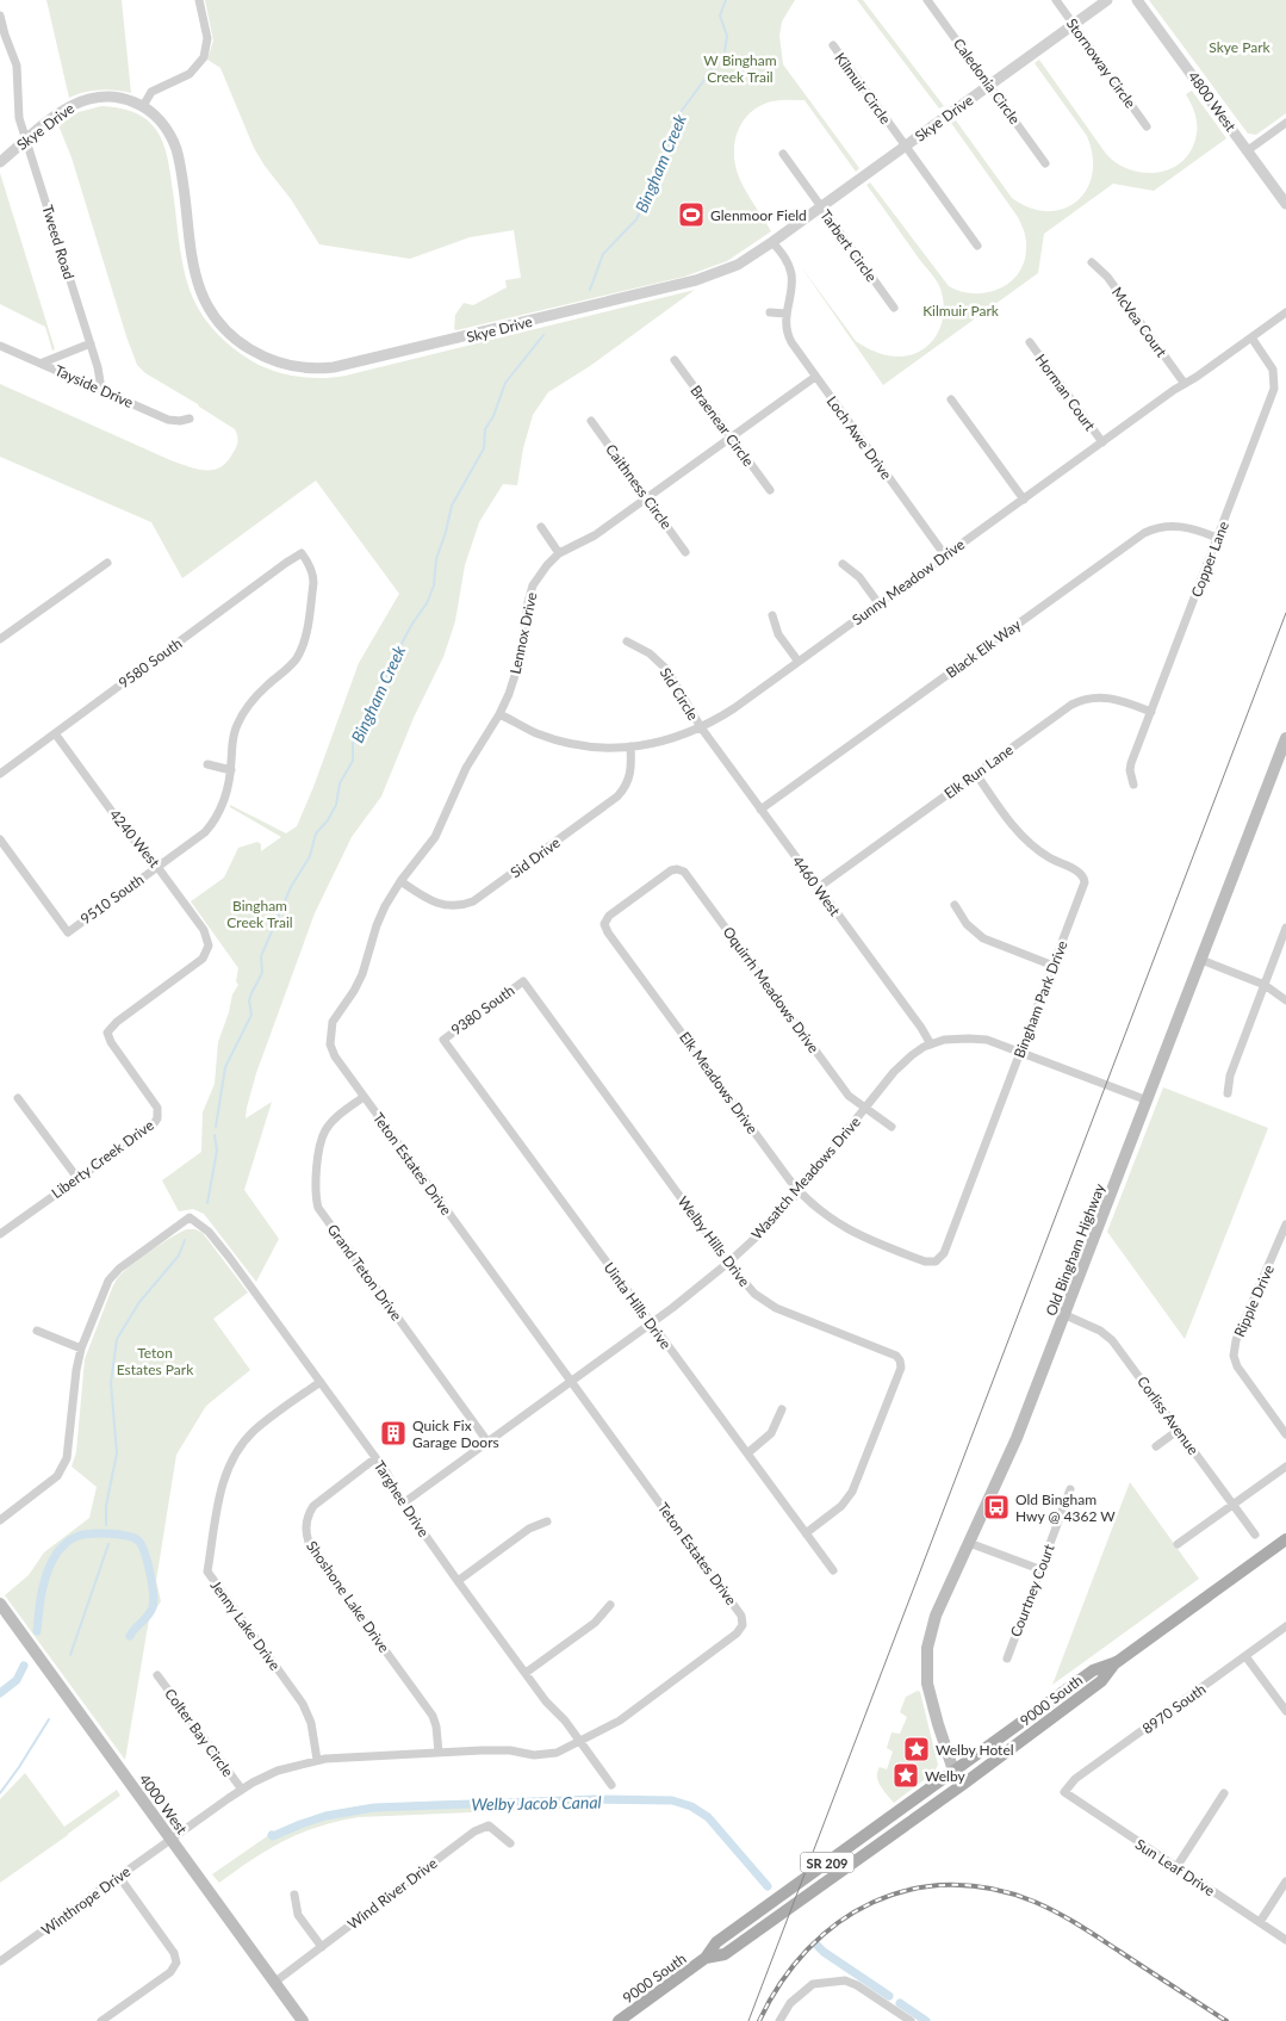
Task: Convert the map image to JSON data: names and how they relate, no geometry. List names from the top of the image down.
{
  "streets": {
    "main road": [
      "Old Bingham Highway",
      "9000 South",
      "4000 West",
      "SR 209"
    ],
    "street": [
      "Stornoway Circle",
      "Caledonia Circle",
      "Kilmuir Circle",
      "4800 West",
      "Skye Drive",
      "Tweed Road",
      "Tarbert Circle",
      "McVea Court",
      "Tayside Drive",
      "Horman Court",
      "Braenear Circle",
      "Loch Awe Drive",
      "Caithness Circle",
      "Copper Lane",
      "Sunny Meadow Drive",
      "Lennox Drive",
      "Black Elk Way",
      "9580 South",
      "Sid Circle",
      "Elk Run Lane",
      "4240 West",
      "Sid Drive",
      "4460 West",
      "9510 South",
      "Oquirrh Meadows Drive",
      "Bingham Park Drive",
      "9380 South",
      "Elk Meadows Drive",
      "Liberty Creek Drive",
      "Teton Estates Drive",
      "Wasatch Meadows Drive",
      "Welby Hills Drive",
      "Grand Teton Drive",
      "Ripple Drive",
      "Uinta Hills Drive",
      "Corliss Avenue",
      "Targhee Drive",
      "Courtney Court",
      "Shoshone Lake Drive",
      "Jenny Lake Drive",
      "8970 South",
      "Colter Bay Circle",
      "Sun Leaf Drive",
      "Wind River Drive",
      "Winthrope Drive"
    ]
  },
  "crossings": [
    ["Stornoway Circle", "Skye Drive"],
    ["Caledonia Circle", "Skye Drive"],
    ["Kilmuir Circle", "Skye Drive"],
    ["Skye Drive", "Tweed Road"],
    ["Skye Drive", "Tarbert Circle"],
    ["Skye Drive", "Loch Awe Drive"],
    ["Tweed Road", "Tayside Drive"],
    ["McVea Court", "Sunny Meadow Drive"],
    ["Horman Court", "Sunny Meadow Drive"],
    ["Braenear Circle", "Lennox Drive"],
    ["Loch Awe Drive", "Sunny Meadow Drive"],
    ["Loch Awe Drive", "Lennox Drive"],
    ["Caithness Circle", "Lennox Drive"],
    ["Copper Lane", "Sunny Meadow Drive"],
    ["Copper Lane", "Black Elk Way"],
    ["Copper Lane", "Elk Run Lane"],
    ["Sunny Meadow Drive", "Lennox Drive"],
    ["Sunny Meadow Drive", "Sid Circle"],
    ["Sunny Meadow Drive", "Sid Drive"],
    ["Sunny Meadow Drive", "4460 West"],
    ["Lennox Drive", "Sid Drive"],
    ["Lennox Drive", "Teton Estates Drive"],
    ["Black Elk Way", "4460 West"],
    ["9580 South", "4240 West"],
    ["9580 South", "9510 South"],
    ["Sid Circle", "4460 West"],
    ["Elk Run Lane", "4460 West"],
    ["Elk Run Lane", "Bingham Park Drive"],
    ["4240 West", "9510 South"],
    ["4240 West", "Liberty Creek Drive"],
    ["4460 West", "Wasatch Meadows Drive"],
    ["Oquirrh Meadows Drive", "Elk Meadows Drive"],
    ["Oquirrh Meadows Drive", "Wasatch Meadows Drive"],
    ["Bingham Park Drive", "Elk Meadows Drive"],
    ["Bingham Park Drive", "Wasatch Meadows Drive"],
    ["9380 South", "Welby Hills Drive"],
    ["9380 South", "Uinta Hills Drive"],
    ["Elk Meadows Drive", "Wasatch Meadows Drive"],
    ["Teton Estates Drive", "Wasatch Meadows Drive"],
    ["Teton Estates Drive", "Grand Teton Drive"],
    ["Teton Estates Drive", "Targhee Drive"],
    ["Teton Estates Drive", "Shoshone Lake Drive"],
    ["Teton Estates Drive", "Jenny Lake Drive"],
    ["Teton Estates Drive", "Colter Bay Circle"],
    ["Teton Estates Drive", "4000 West"],
    ["Teton Estates Drive", "Winthrope Drive"],
    ["Wasatch Meadows Drive", "Welby Hills Drive"],
    ["Wasatch Meadows Drive", "Old Bingham Highway"],
    ["Wasatch Meadows Drive", "Grand Teton Drive"],
    ["Wasatch Meadows Drive", "Uinta Hills Drive"],
    ["Wasatch Meadows Drive", "Targhee Drive"],
    ["Welby Hills Drive", "Uinta Hills Drive"],
    ["Old Bingham Highway", "Corliss Avenue"],
    ["Old Bingham Highway", "9000 South"],
    ["Targhee Drive", "Shoshone Lake Drive"],
    ["Targhee Drive", "Jenny Lake Drive"],
    ["8970 South", "Sun Leaf Drive"],
    ["4000 West", "Wind River Drive"],
    ["4000 West", "Winthrope Drive"]
  ],
  "water": ["Bingham Creek", "Welby Jacob Canal"],
  "parks": [
    "Skye Park",
    "W Bingham Creek Trail",
    "Kilmuir Park",
    "Bingham Creek Trail",
    "Teton Estates Park"
  ],
  "places": {
    "sports": ["Glenmoor Field"],
    "building": ["Quick Fix Garage Doors"],
    "bus stop": ["Old Bingham Hwy @ 4362 W"],
    "place": ["Welby Hotel", "Welby"]
  }
}
